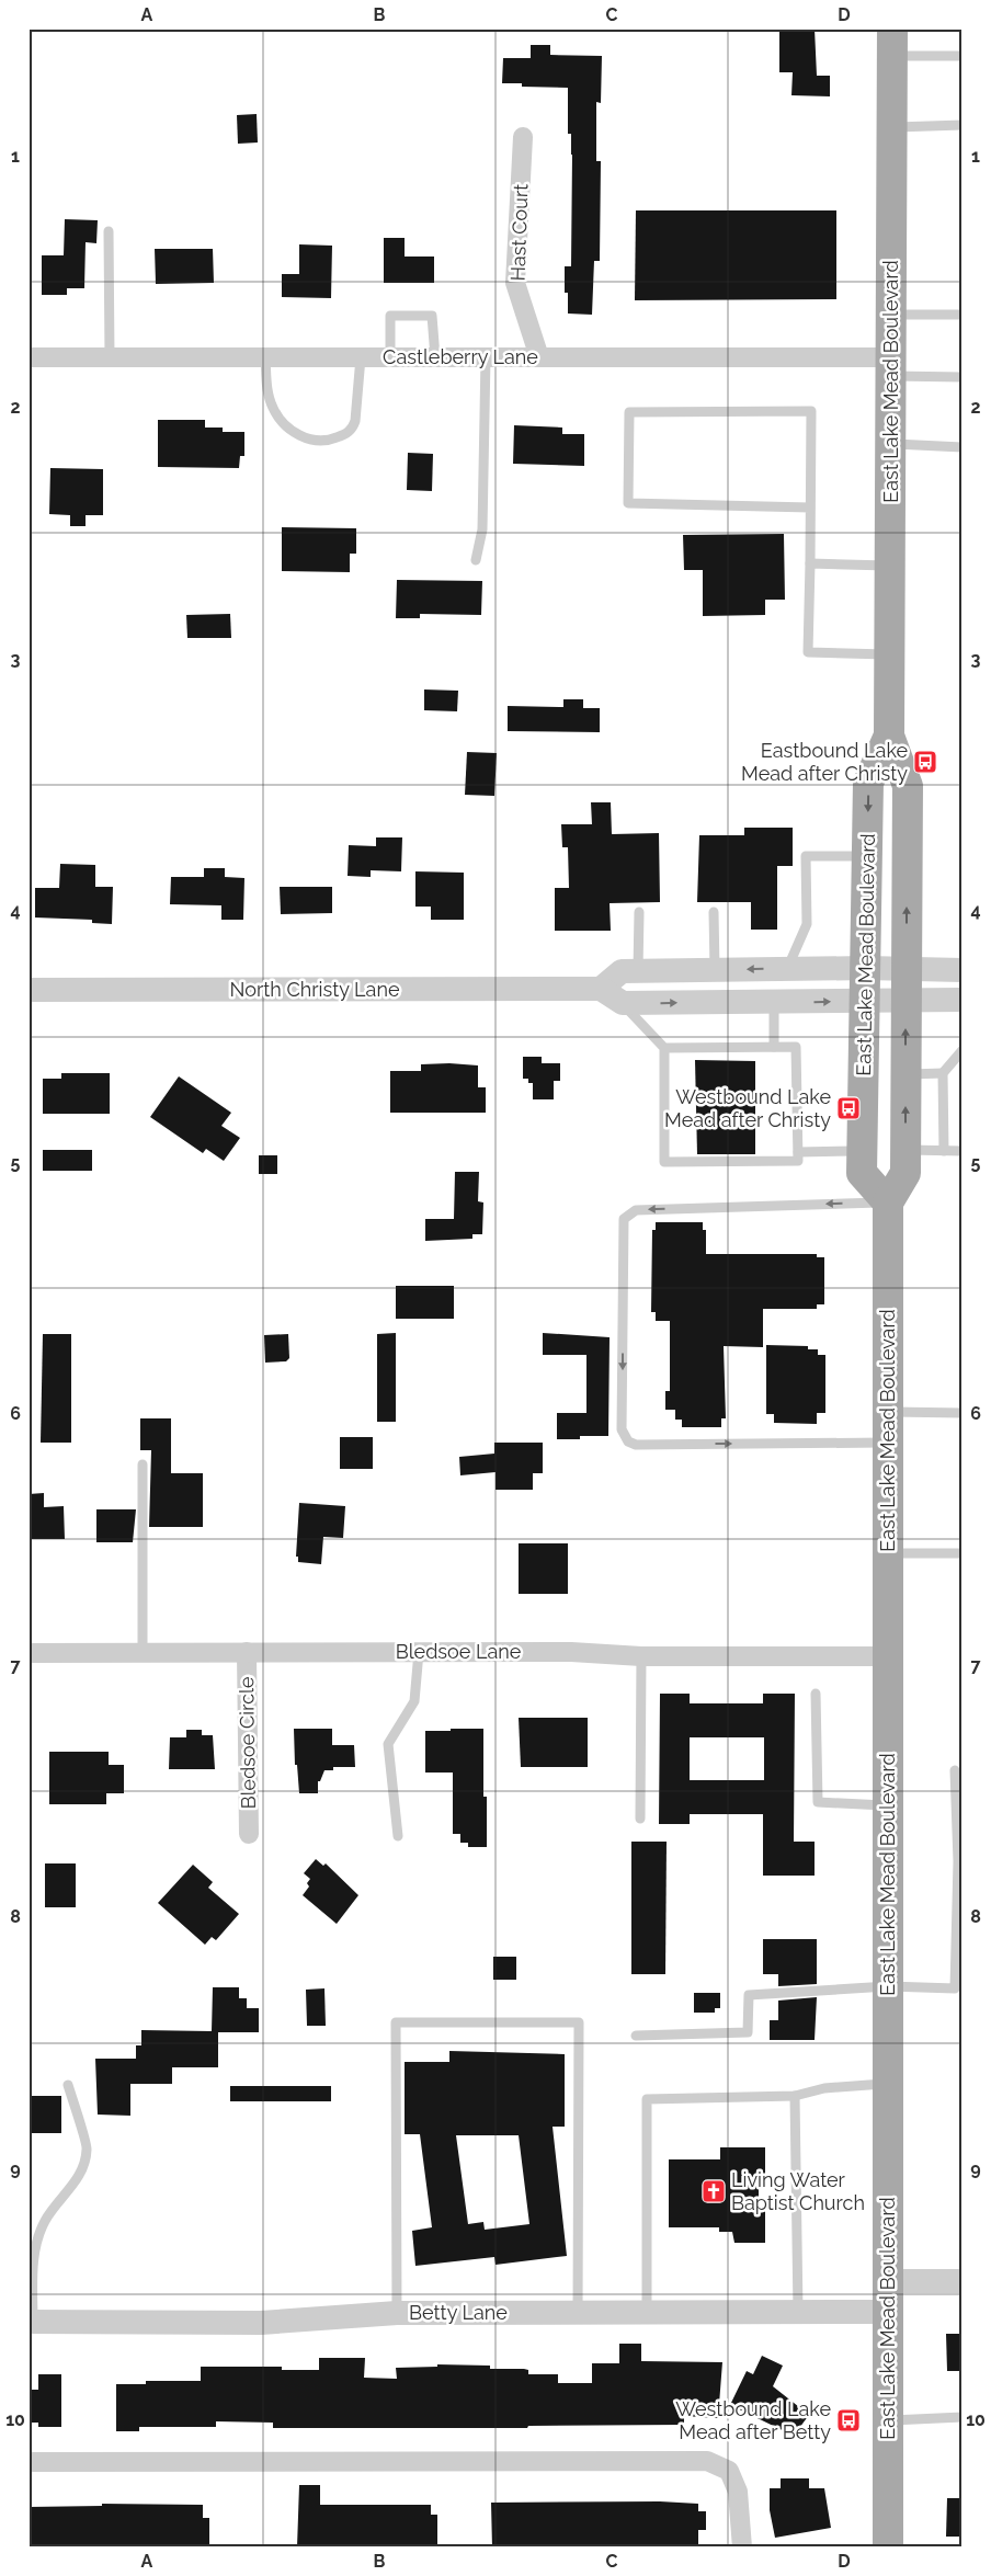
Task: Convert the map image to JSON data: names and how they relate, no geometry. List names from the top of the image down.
{
  "streets": {
    "main road": ["East Lake Mead Boulevard"],
    "street": [
      "Hast Court",
      "Castleberry Lane",
      "North Christy Lane",
      "Bledsoe Lane",
      "Bledsoe Circle",
      "Betty Lane"
    ]
  },
  "crossings": [
    ["Hast Court", "Castleberry Lane"],
    ["Castleberry Lane", "East Lake Mead Boulevard"],
    ["East Lake Mead Boulevard", "Bledsoe Lane"],
    ["East Lake Mead Boulevard", "Betty Lane"],
    ["Bledsoe Lane", "Bledsoe Circle"]
  ],
  "places": {
    "bus stop": ["Eastbound Lake Mead after Christy", "Westbound Lake Mead after Christy", "Westbound Lake Mead after Betty"],
    "church": ["Living Water Baptist Church"]
  },
  "grid": {
    "columns": [
      "A",
      "B",
      "C",
      "D"
    ],
    "rows": [
      "1",
      "2",
      "3",
      "4",
      "5",
      "6",
      "7",
      "8",
      "9",
      "10"
    ]
  }
}
